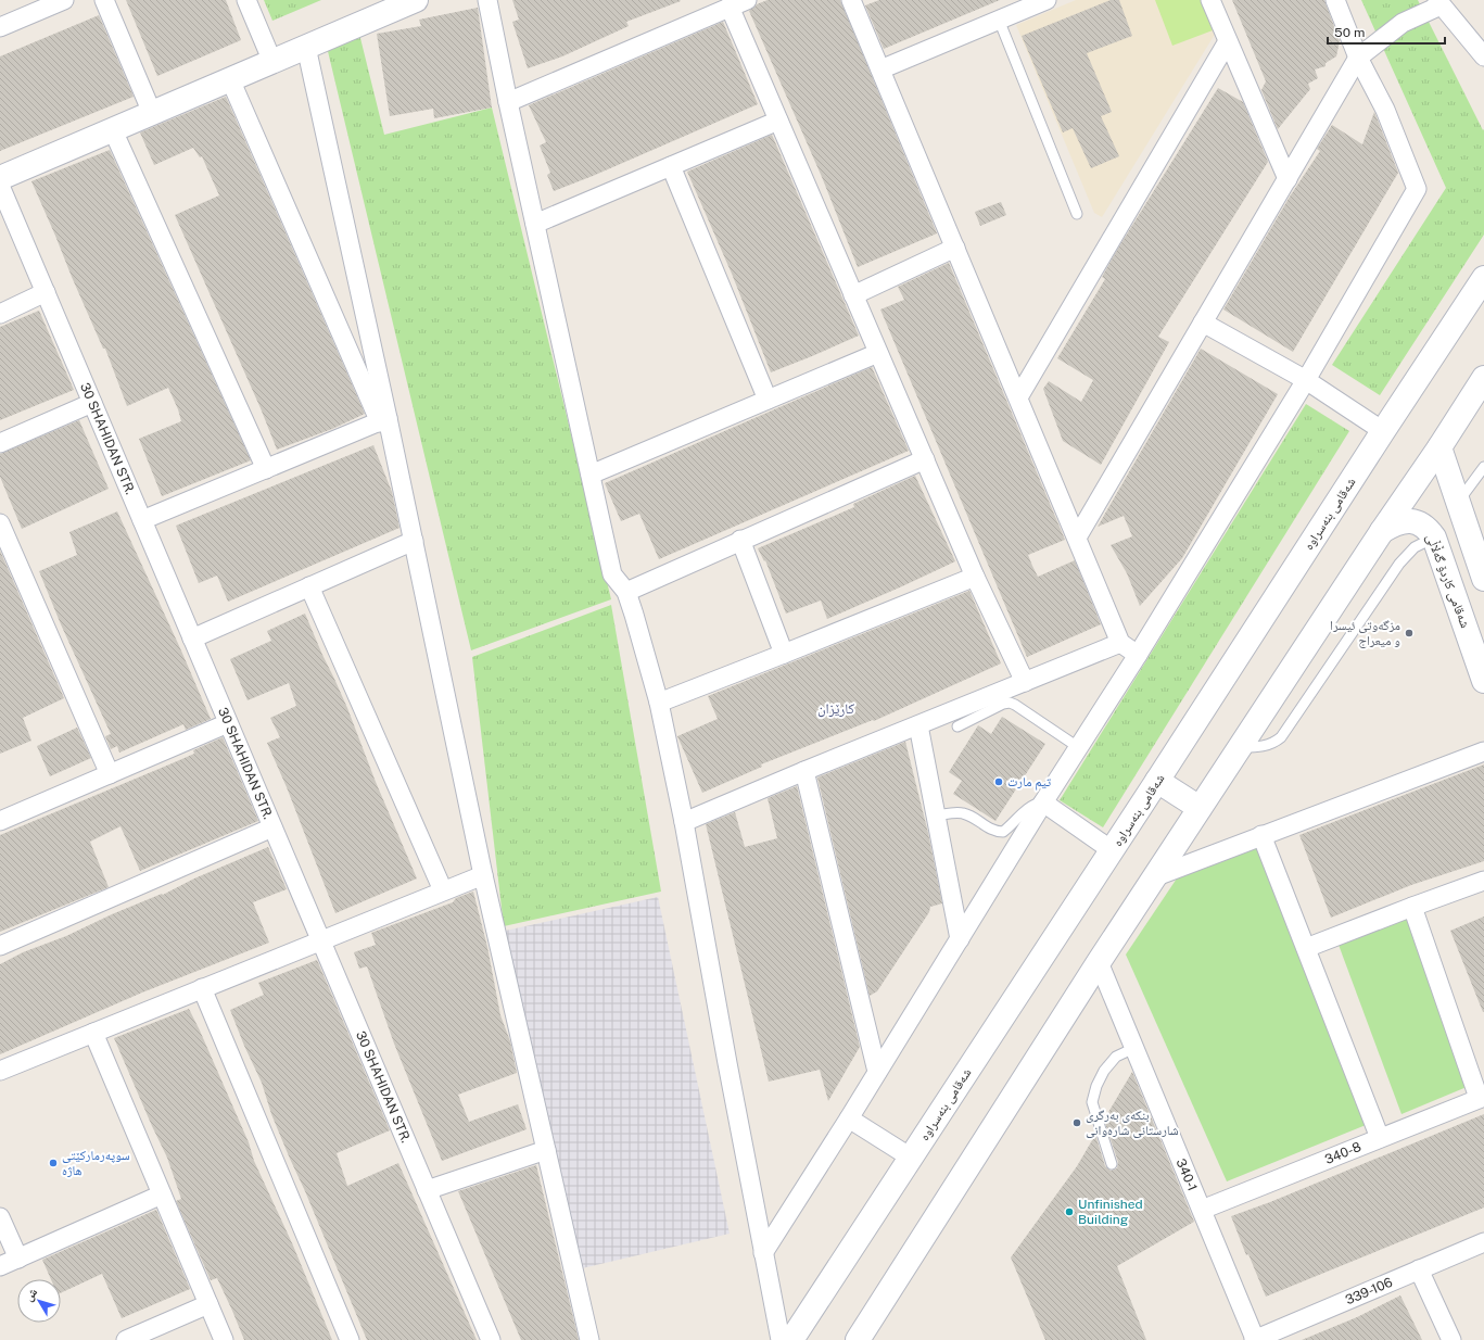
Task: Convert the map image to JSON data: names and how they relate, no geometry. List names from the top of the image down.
{
  "streets": {
    "main road": ["شەقامی بنەسراوە", "شەقامی کاردۆ گەڵاڵی"],
    "street": [
      "30 SHAHIDAN STR.",
      "340-8",
      "340-1",
      "339-106"
    ]
  },
  "crossings": [
    ["340-8", "340-1"],
    ["340-1", "339-106"]
  ],
  "districts": ["کارێزان"],
  "places": [
    "مزگەوتی ئیسرا و میعراج",
    "تيم مارت",
    "بنكەی بەرگری شارستانی شارەوانی",
    "سوپەرمارکێتی هاژە",
    "Unfinished Building"
  ],
  "scale_bar": "50 m",
  "north": "top left"
}
